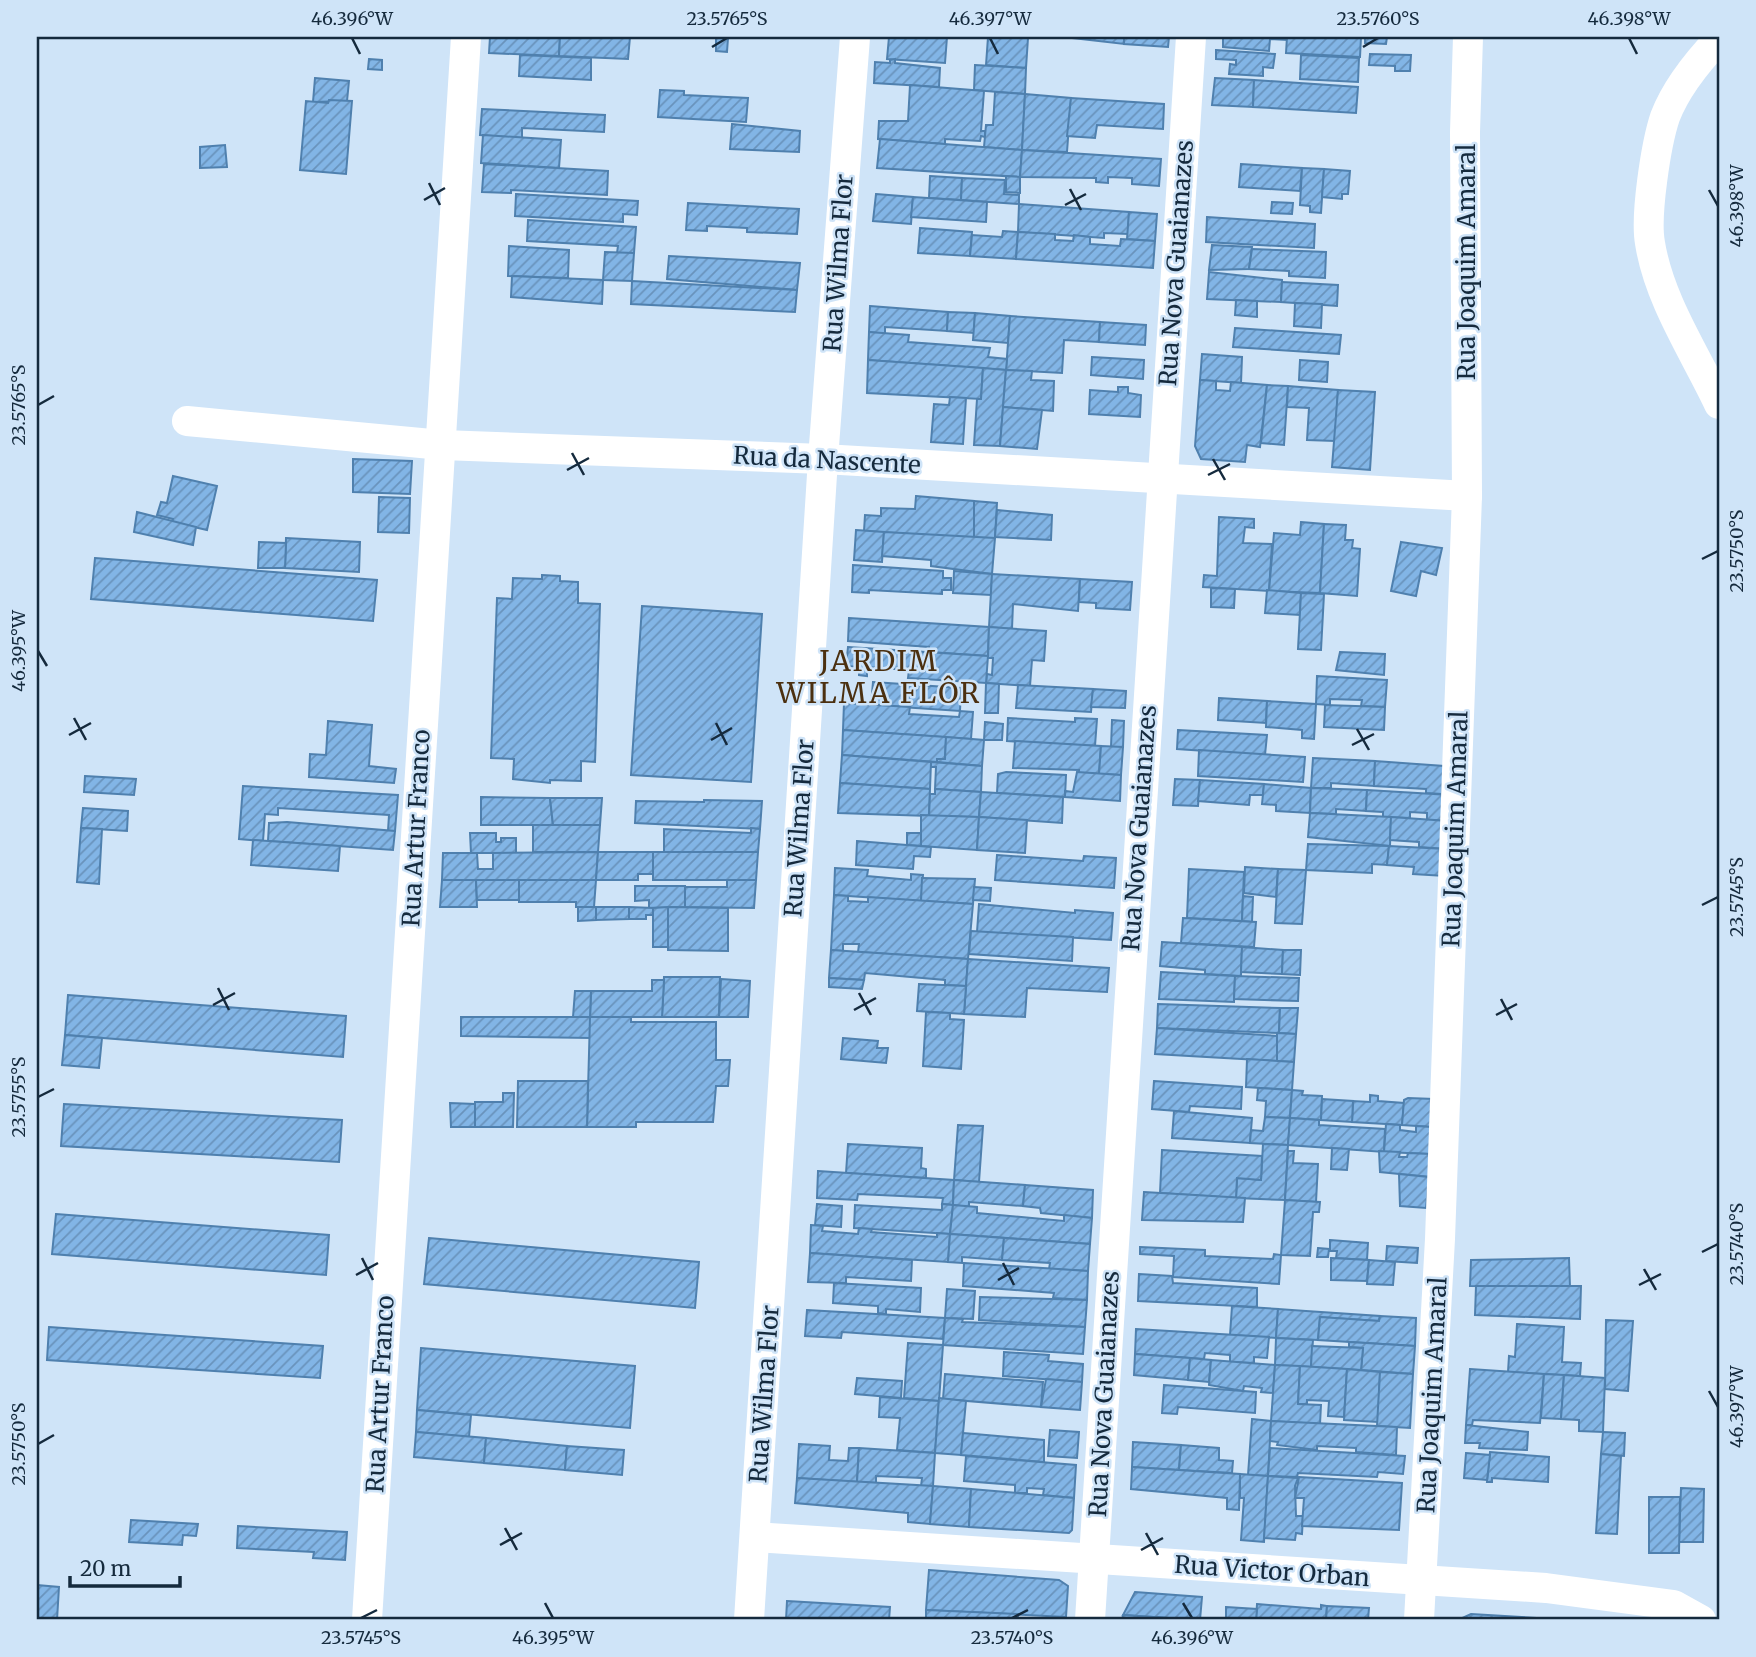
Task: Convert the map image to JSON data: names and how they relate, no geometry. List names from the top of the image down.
{
  "streets": {
    "street": [
      "Rua Joaquim Amaral",
      "Rua Wilma Flor",
      "Rua Nova Guaianazes",
      "Rua da Nascente",
      "Rua Artur Franco",
      "Rua Victor Orban"
    ]
  },
  "crossings": [
    ["Rua Joaquim Amaral", "Rua da Nascente"],
    ["Rua Joaquim Amaral", "Rua Victor Orban"],
    ["Rua Wilma Flor", "Rua da Nascente"],
    ["Rua Wilma Flor", "Rua Victor Orban"],
    ["Rua Nova Guaianazes", "Rua da Nascente"],
    ["Rua Nova Guaianazes", "Rua Victor Orban"],
    ["Rua da Nascente", "Rua Artur Franco"]
  ],
  "districts": ["JARDIM WILMA FLÔR"],
  "scale_bar": "20 m",
  "coordinates": [
    "46.396°W",
    "23.5765°S",
    "46.397°W",
    "23.5760°S",
    "46.398°W",
    "23.5750°S",
    "46.395°W",
    "23.5745°S",
    "23.5755°S",
    "23.5740°S"
  ]
}
